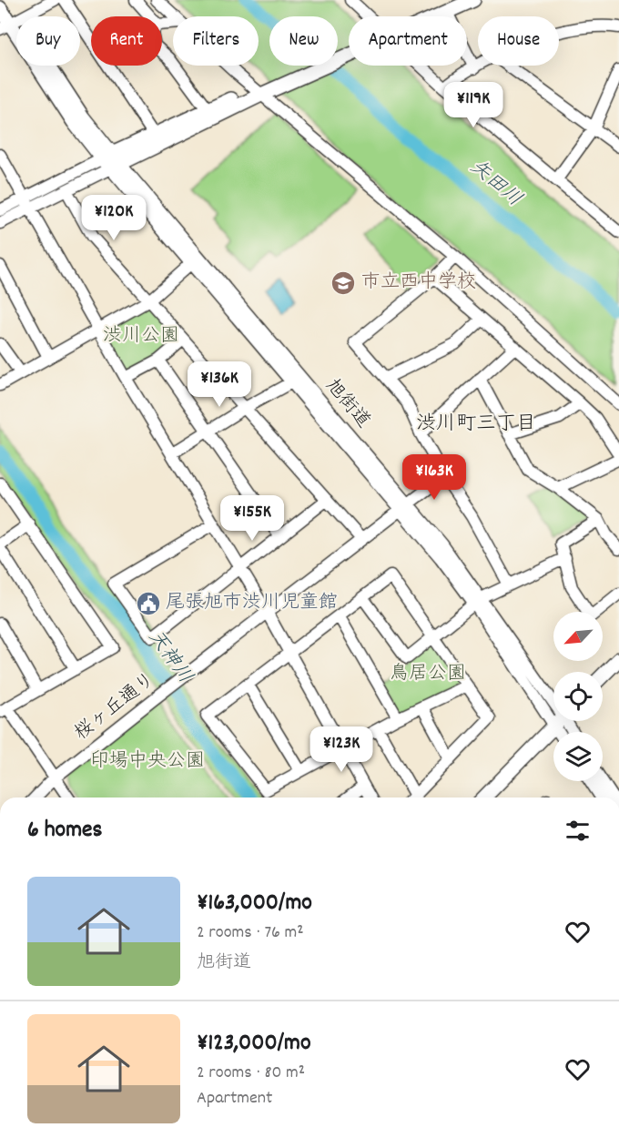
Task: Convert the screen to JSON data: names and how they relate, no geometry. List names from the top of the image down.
{
  "streets": {
    "street": ["旭街道", "桜ヶ丘通り"]
  },
  "crossings": [
    ["旭街道", "桜ヶ丘通り"]
  ],
  "districts": ["渋川町三丁目"],
  "water": ["矢田川", "天神川"],
  "parks": ["渋川公園", "鳥居公園", "印場中央公園"],
  "places": {
    "school or university": ["市立西中学校"],
    "public building": ["尾張旭市渋川児童館"]
  },
  "north": "bottom left",
  "page": {
    "chip": [
      "Buy",
      "Rent",
      "Filters",
      "New",
      "Apartment",
      "House"
    ],
    "price": [
      "¥119K",
      "¥120K",
      "¥136K",
      "¥163K",
      "¥155K",
      "¥123K"
    ],
    "heading": "6 homes",
    "list": [
      {
        "name": "¥163,000/mo",
        "note": "2 rooms · 76 m² · 旭街道"
      },
      {
        "name": "¥123,000/mo",
        "note": "2 rooms · 80 m² · Apartment"
      }
    ]
  }
}
